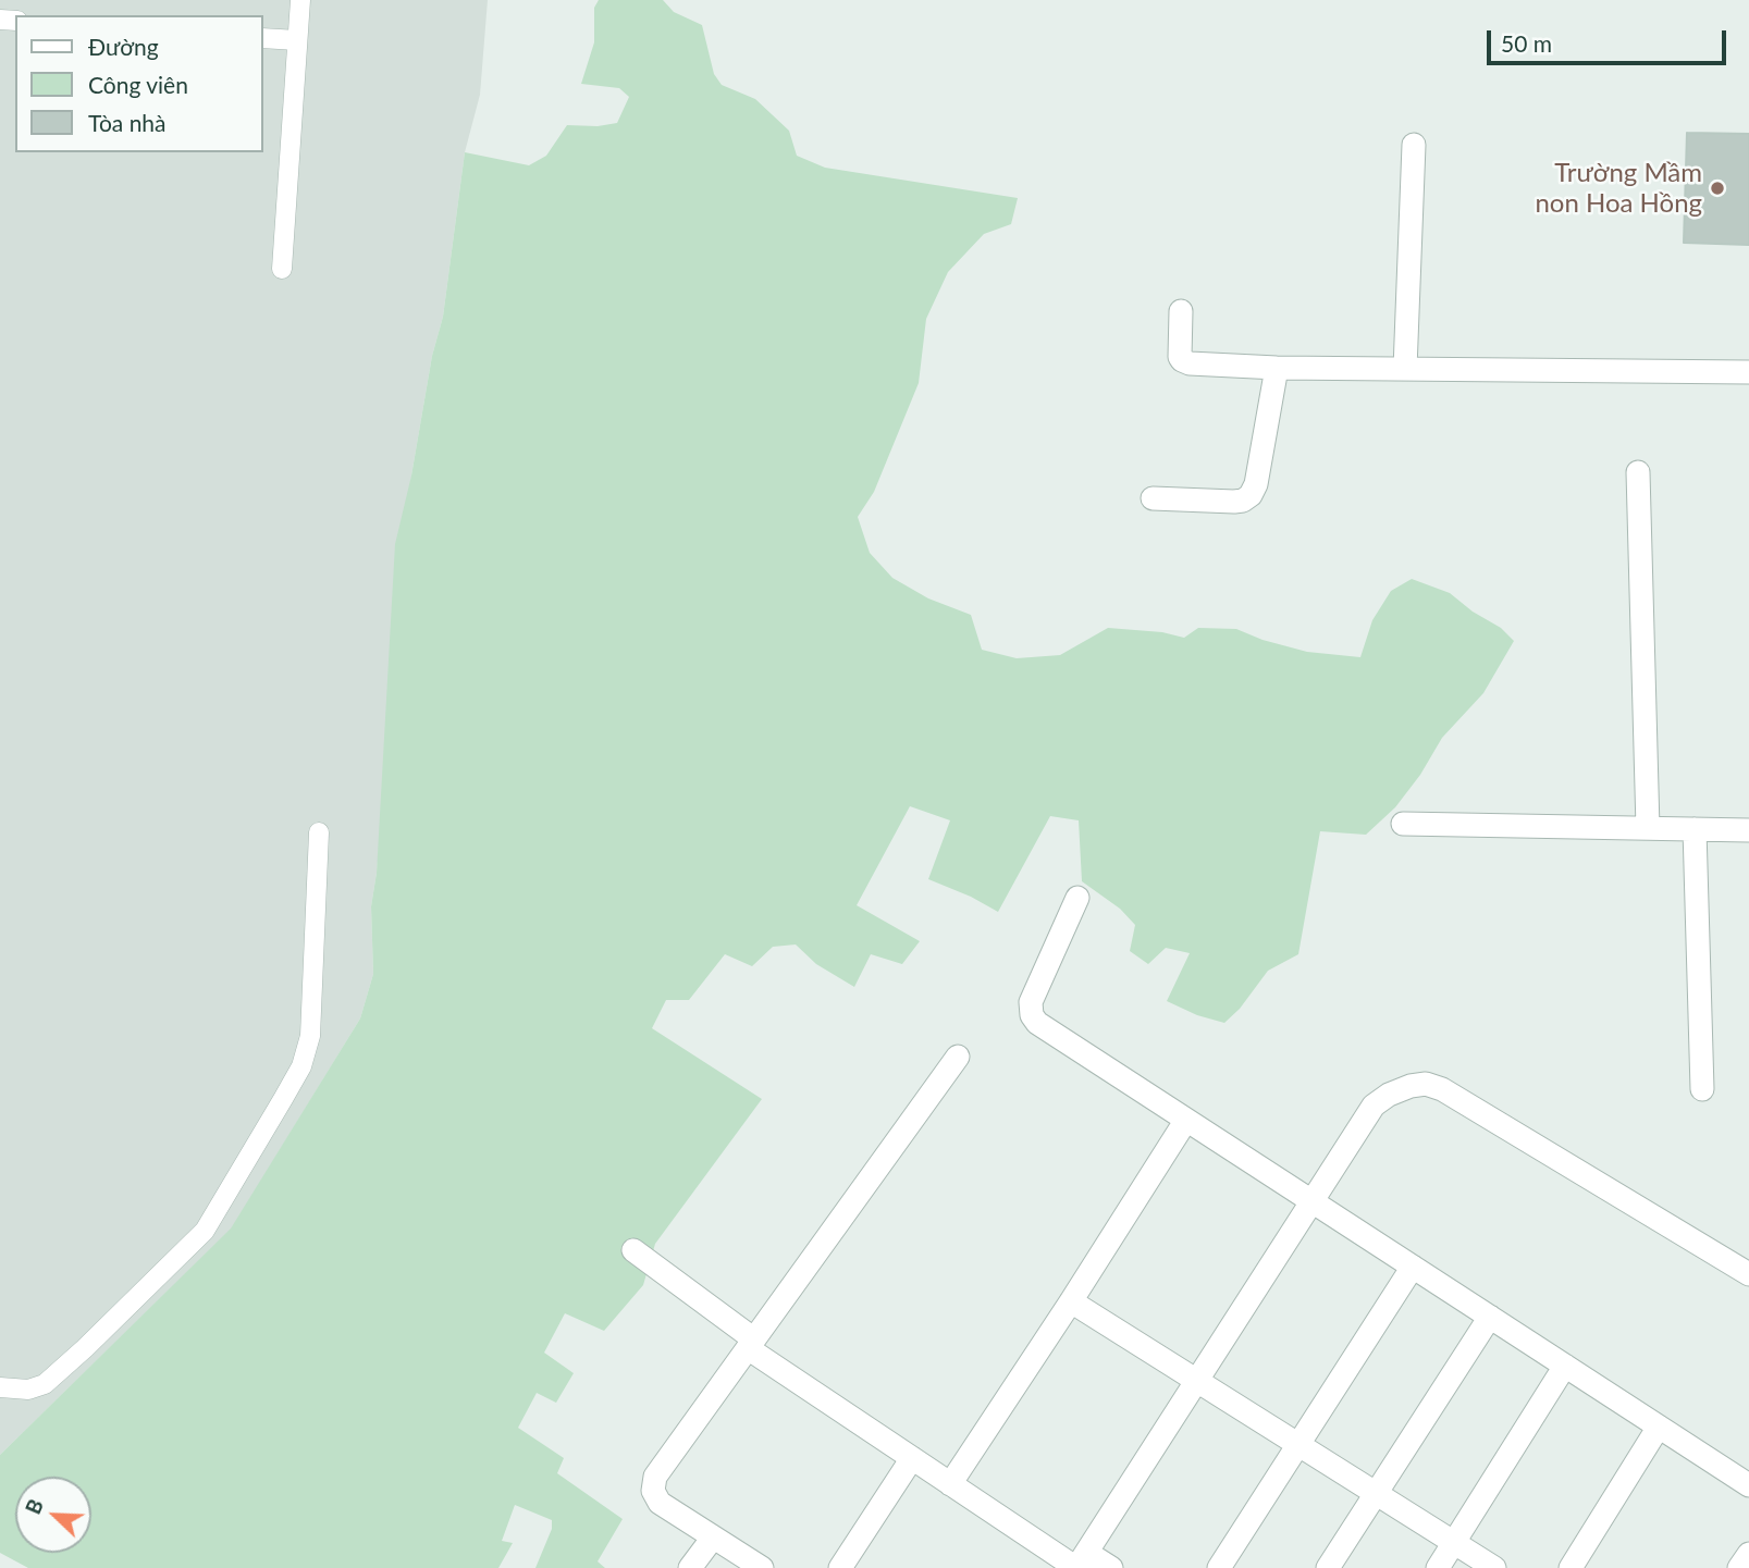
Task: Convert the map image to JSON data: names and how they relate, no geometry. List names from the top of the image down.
{
  "places": ["Trường Mầm non Hoa Hồng"],
  "legend": ["Đường", "Công viên", "Tòa nhà"],
  "scale_bar": "50 m",
  "north": "top left"
}
